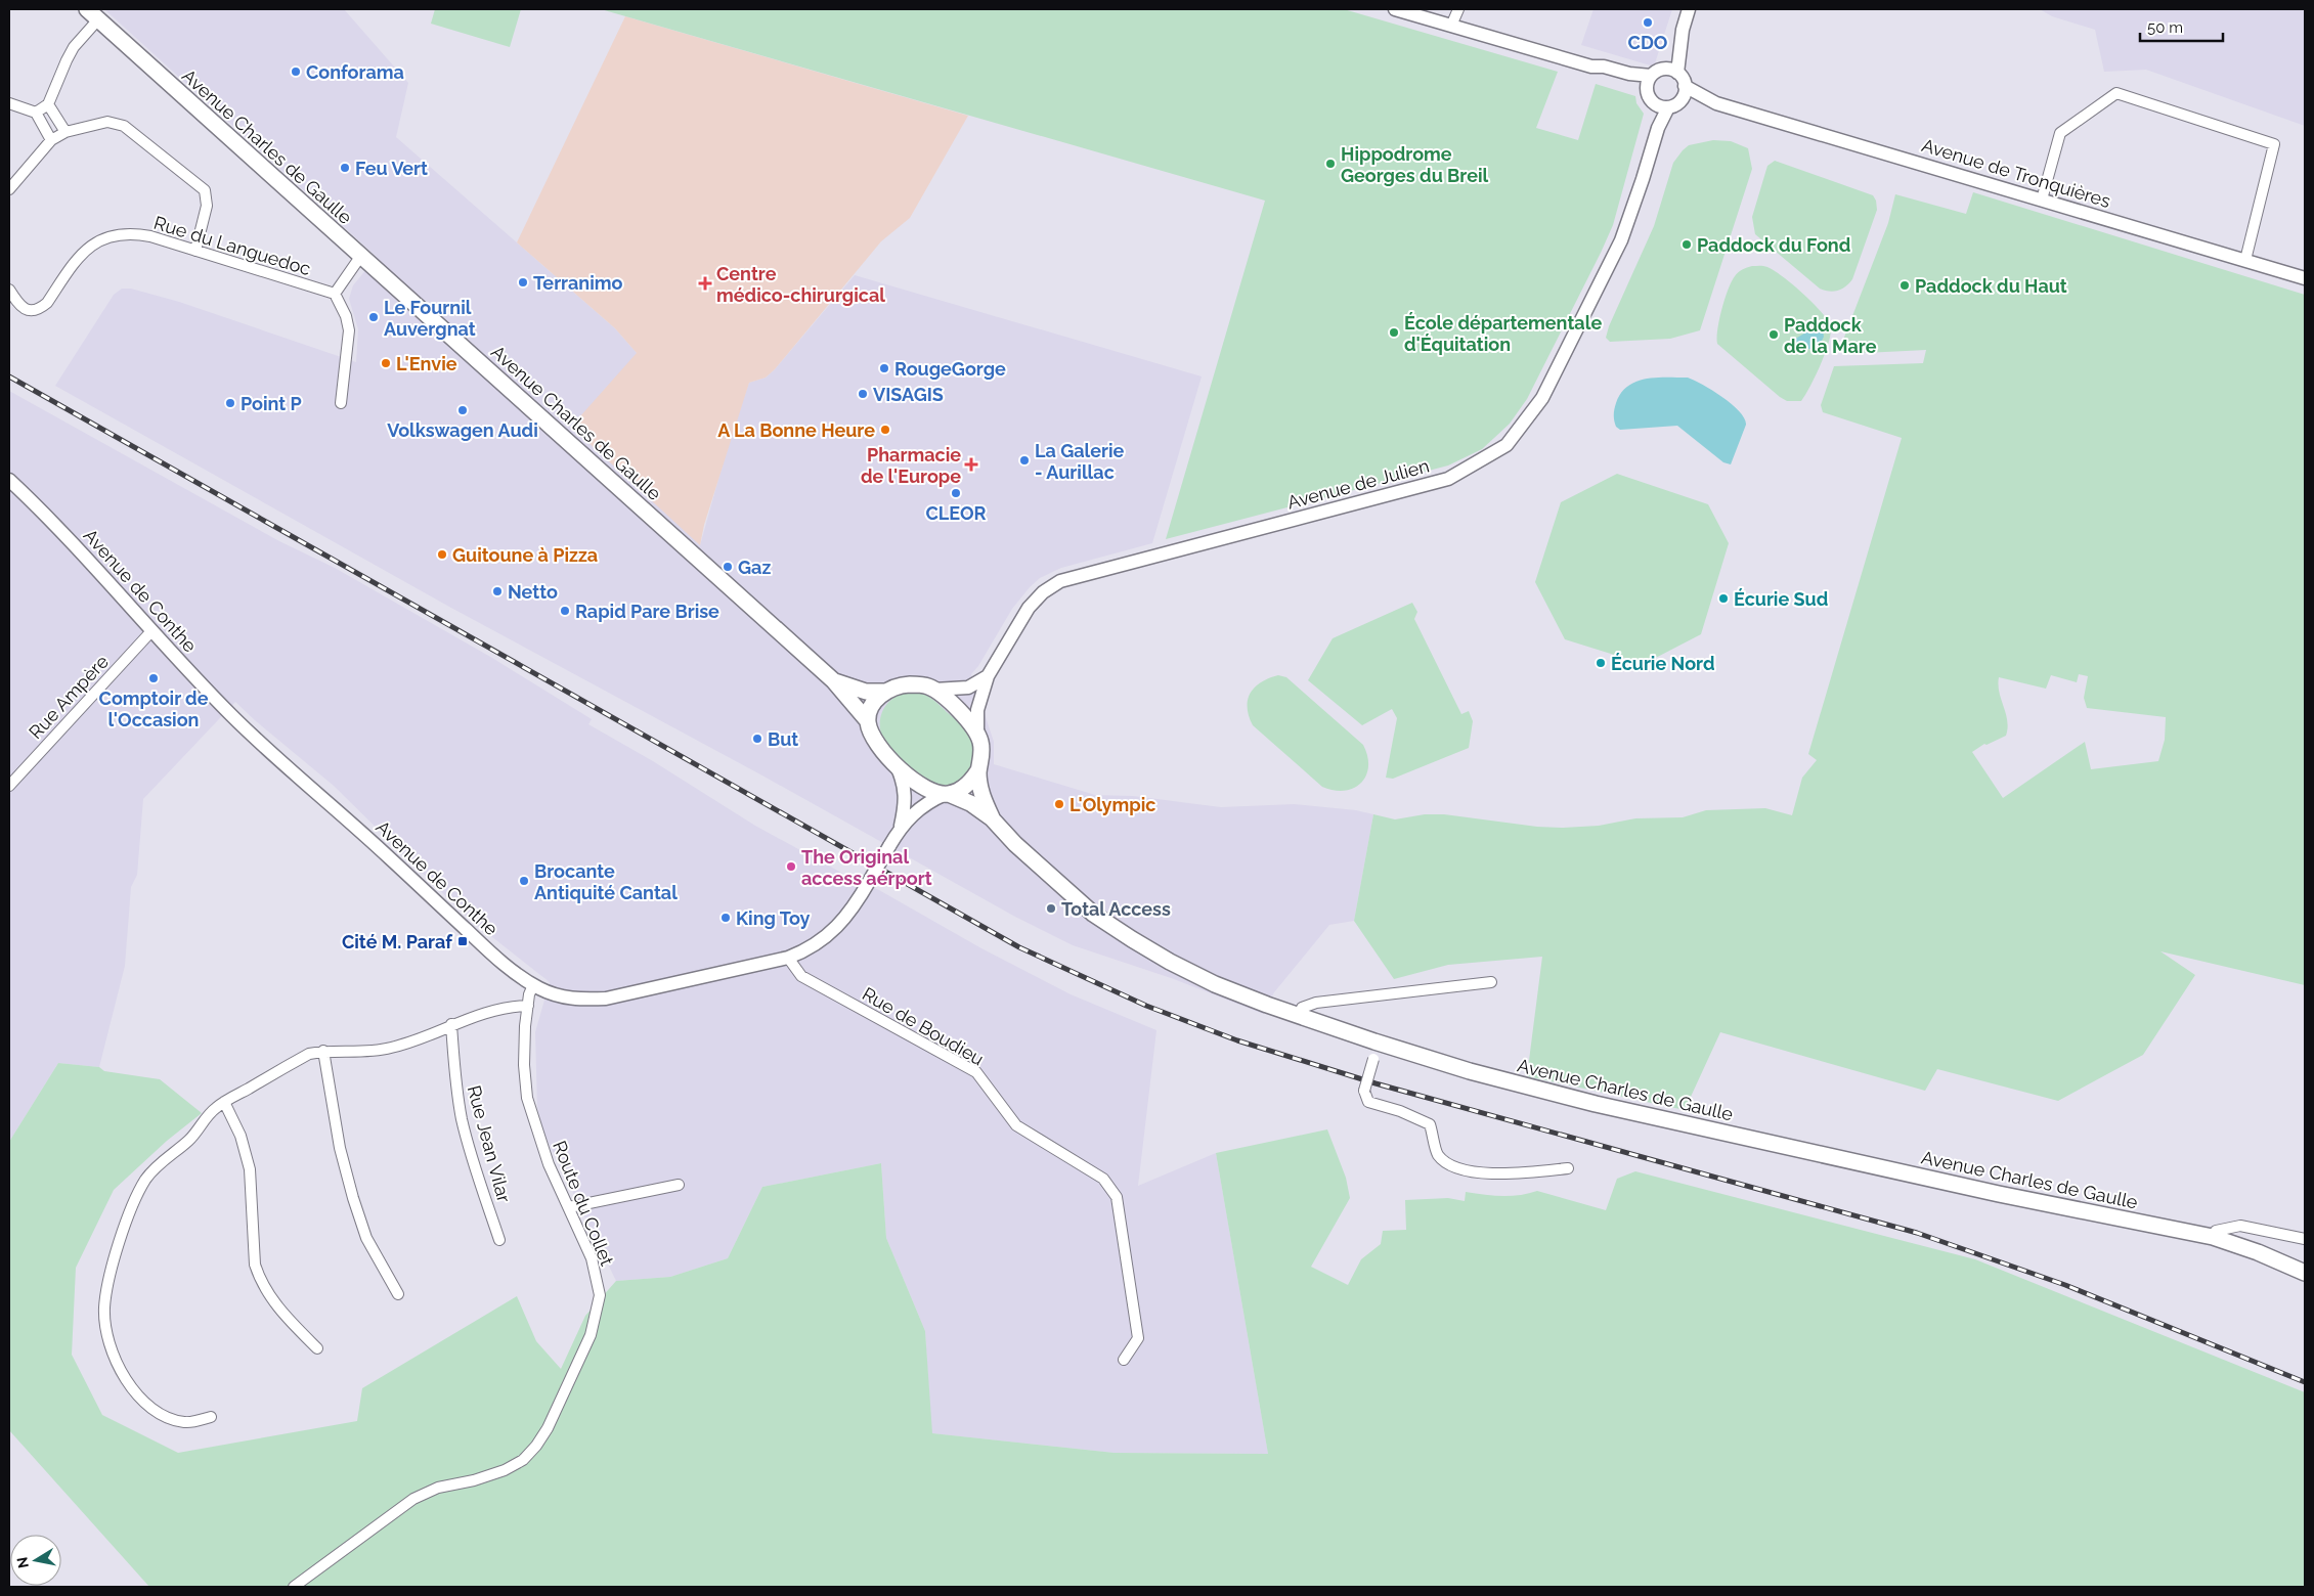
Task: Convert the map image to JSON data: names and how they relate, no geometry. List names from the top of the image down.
{
  "streets": {
    "main road": ["Avenue Charles de Gaulle"],
    "street": [
      "Avenue de Tronquières",
      "Rue du Languedoc",
      "Avenue de Julien",
      "Avenue de Conthe",
      "Rue Ampère",
      "Rue de Boudieu",
      "Rue Jean Vilar",
      "Route du Collet"
    ]
  },
  "crossings": [
    ["Avenue Charles de Gaulle", "Avenue de Julien"],
    ["Avenue Charles de Gaulle", "Avenue de Conthe"],
    ["Avenue de Tronquières", "Avenue de Julien"],
    ["Avenue de Julien", "Avenue de Conthe"],
    ["Avenue de Conthe", "Rue Ampère"],
    ["Avenue de Conthe", "Rue de Boudieu"],
    ["Avenue de Conthe", "Route du Collet"]
  ],
  "places": {
    "other": [
      "CDO",
      "Conforama",
      "Hippodrome Georges du Breil",
      "Feu Vert",
      "Paddock du Fond",
      "Terranimo",
      "Paddock du Haut",
      "Le Fournil Auvergnat",
      "École départementale d'Équitation",
      "Paddock de la Mare",
      "L'Envie",
      "RougeGorge",
      "VISAGIS",
      "Point P",
      "Volkswagen Audi",
      "A La Bonne Heure",
      "La Galerie - Aurillac",
      "CLEOR",
      "Guitoune à Pizza",
      "Gaz",
      "Netto",
      "Écurie Sud",
      "Rapid Pare Brise",
      "Écurie Nord",
      "Comptoir de l'Occasion",
      "But",
      "L'Olympic",
      "The Original access aérport",
      "Brocante Antiquité Cantal",
      "Total Access",
      "King Toy"
    ],
    "health": ["Centre médico-chirurgical", "Pharmacie de l'Europe"],
    "transit": ["Cité M. Paraf"]
  },
  "scale_bar": "50 m",
  "north": "left"
}
